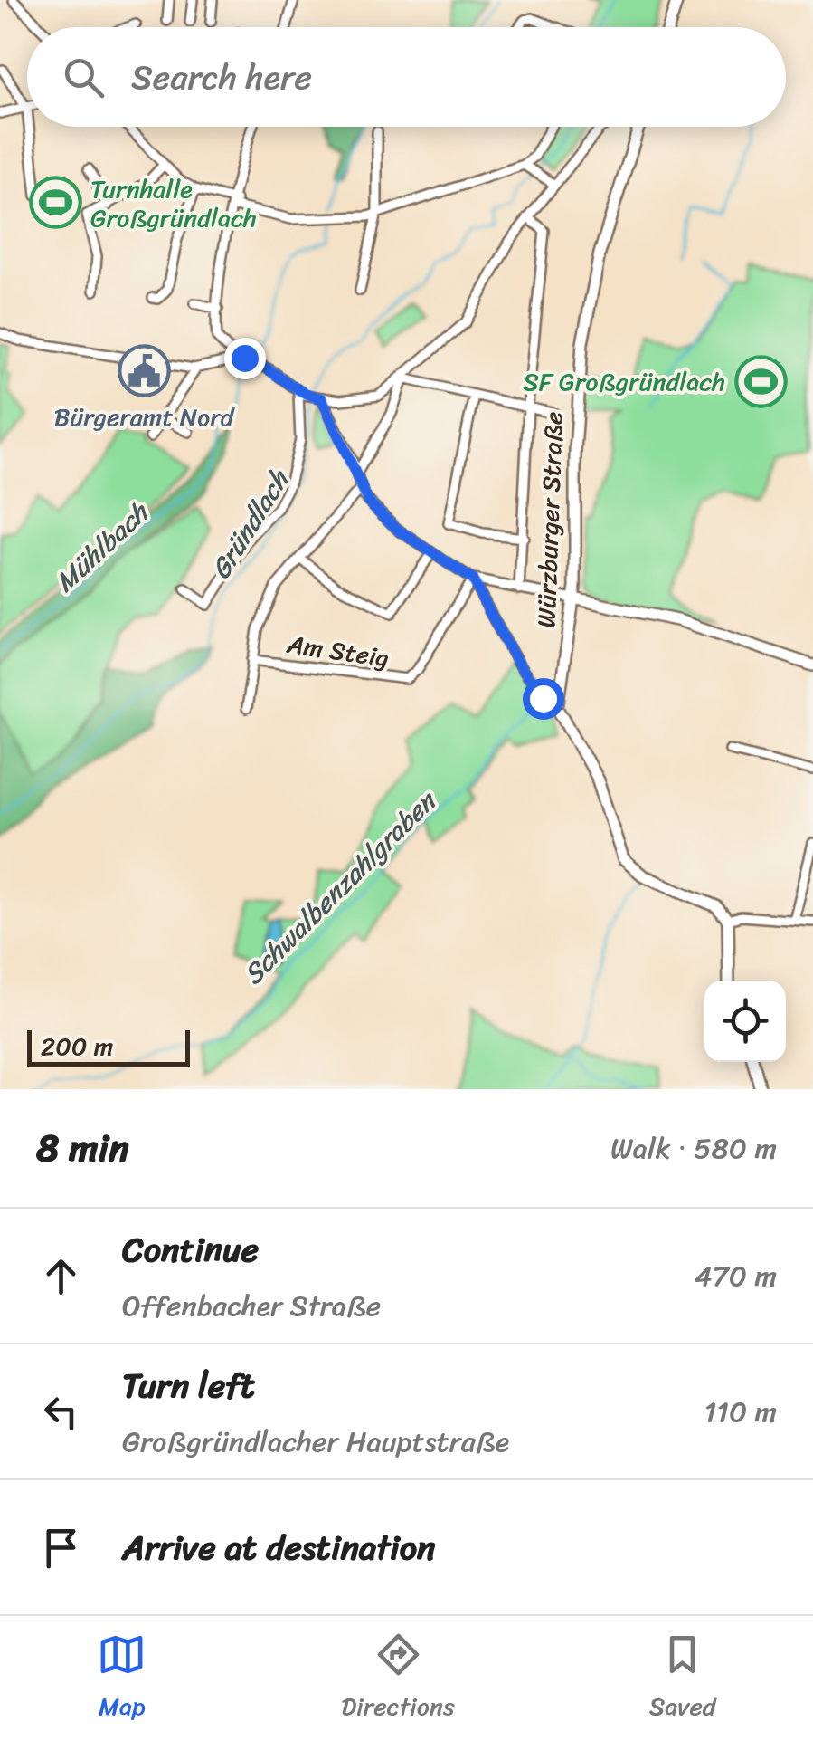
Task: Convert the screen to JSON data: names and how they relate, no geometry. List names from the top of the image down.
{
  "streets": {
    "main road": ["Würzburger Straße"],
    "street": ["Am Steig"]
  },
  "water": ["Gründlach", "Mühlbach", "Schwalbenzahlgraben"],
  "places": {
    "sports": ["Turnhalle Großgründlach", "SF Großgründlach"],
    "public building": ["Bürgeramt Nord"]
  },
  "scale_bar": "200 m",
  "page": {
    "search": "Search here",
    "scale": "200 m",
    "heading": ["8 min", "Walk · 580 m"],
    "list": [
      ["Continue", "Offenbacher Straße", "470 m"],
      ["Turn left", "Großgründlacher Hauptstraße", "110 m"],
      "Arrive at destination"
    ],
    "nav": ["Map", "Directions", "Saved"]
  }
}
